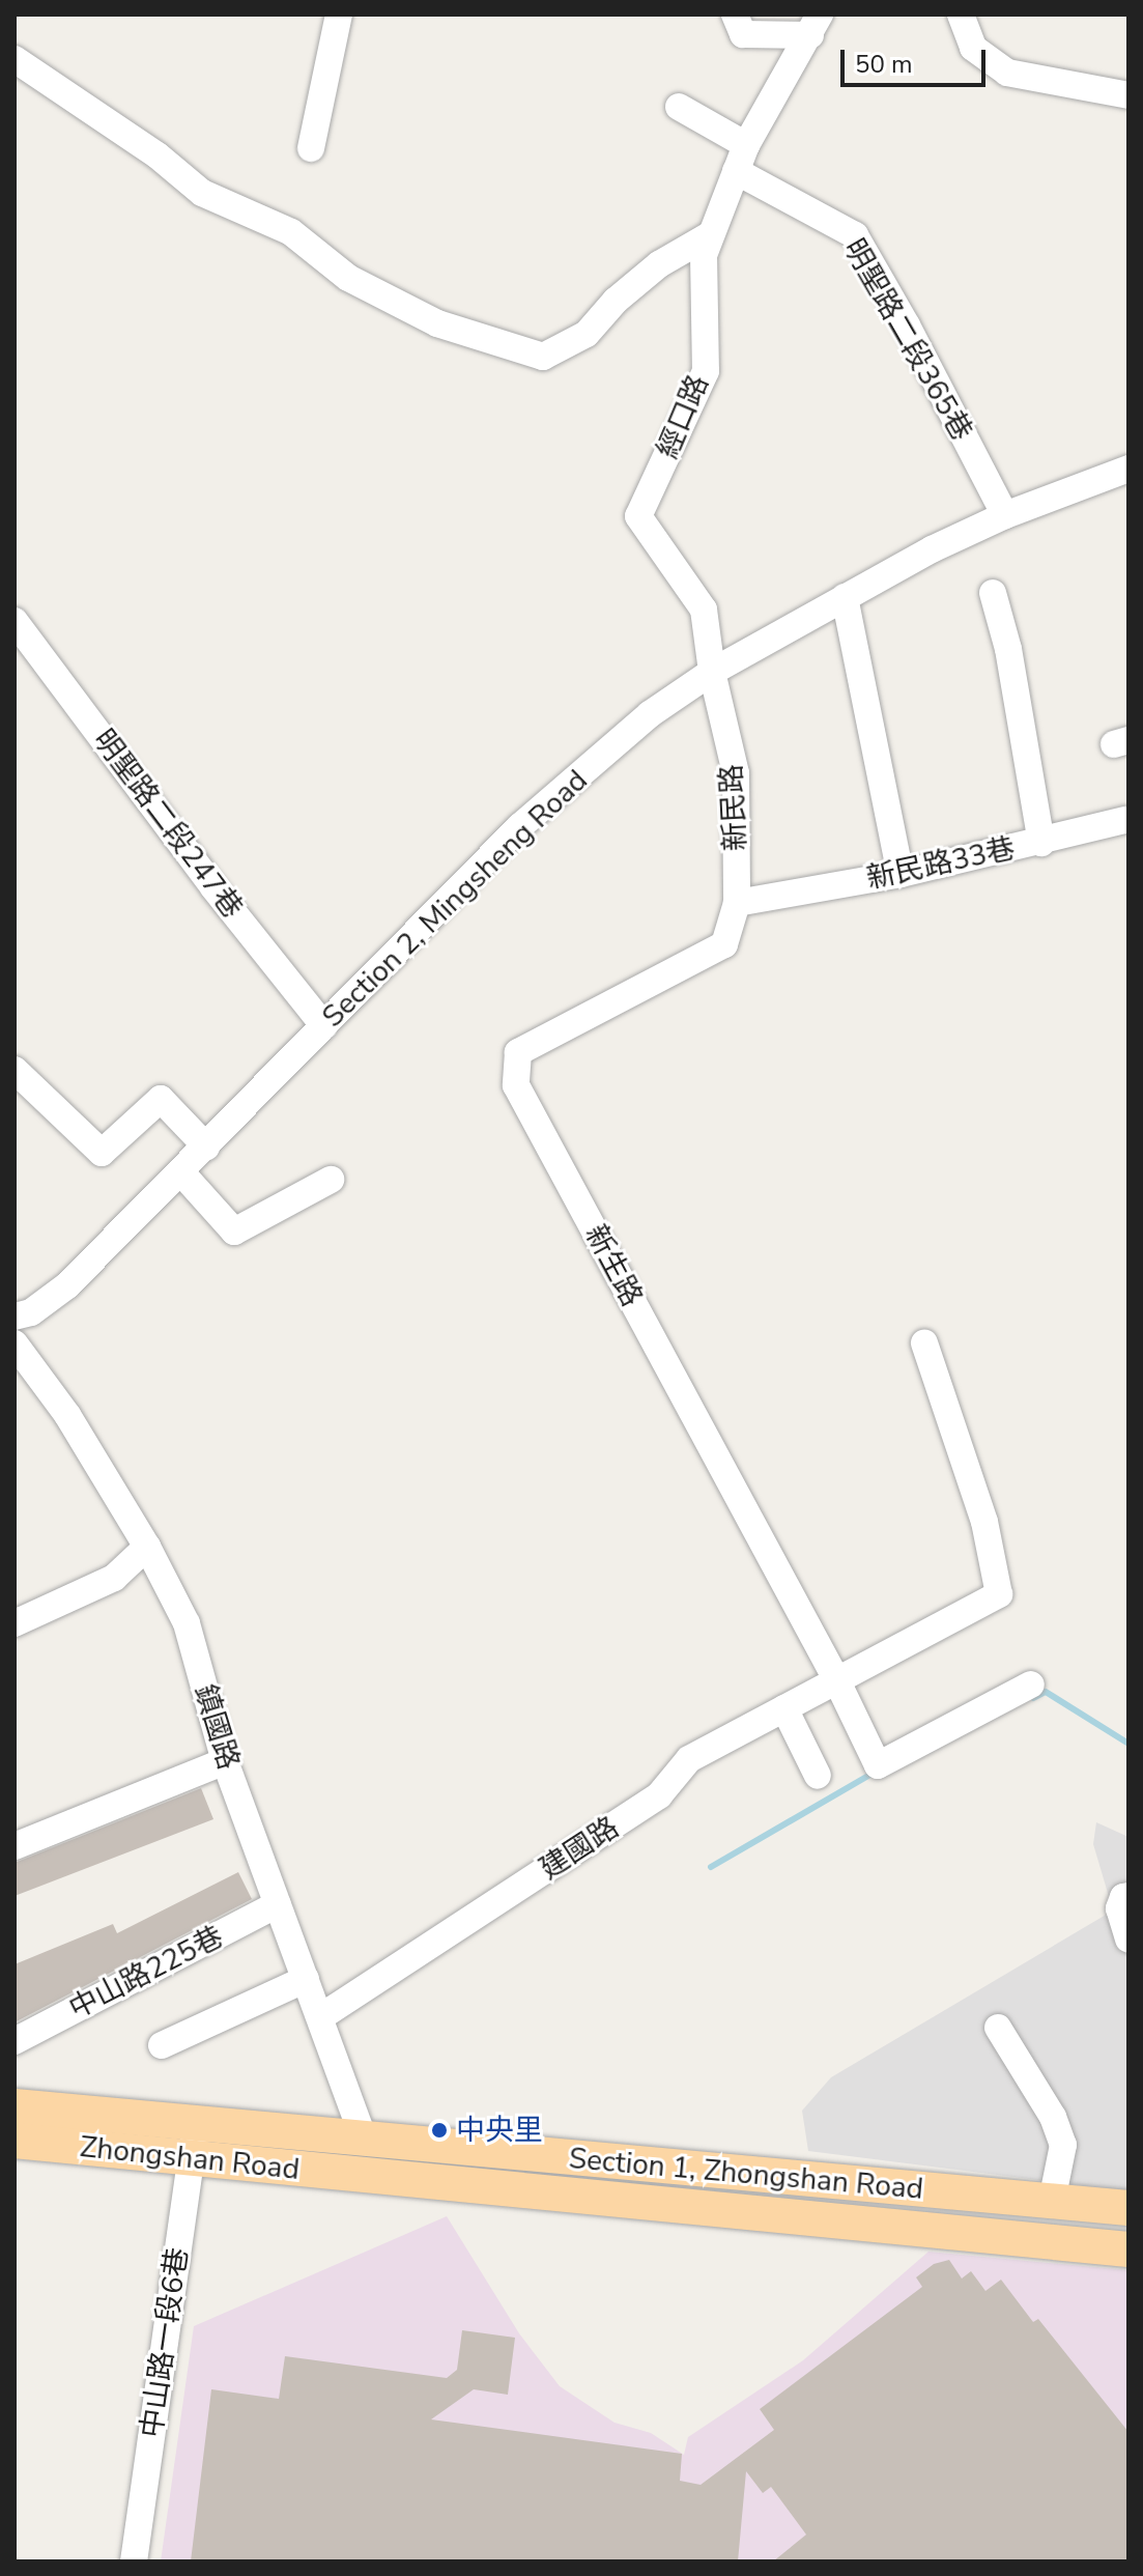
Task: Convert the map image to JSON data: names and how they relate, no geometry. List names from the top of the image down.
{
  "streets": {
    "main road": ["Zhongshan Road", "Section 1, Zhongshan Road"],
    "street": [
      "明聖路二段365巷",
      "經口路",
      "新民路",
      "明聖路二段247巷",
      "新民路33巷",
      "Section 2, Mingsheng Road",
      "新生路",
      "鎮國路",
      "建國路",
      "中山路225巷",
      "中山路一段6巷"
    ]
  },
  "crossings": [
    ["明聖路二段365巷", "經口路"],
    ["明聖路二段365巷", "Section 2, Mingsheng Road"],
    ["經口路", "新民路"],
    ["經口路", "Section 2, Mingsheng Road"],
    ["新民路", "新民路33巷"],
    ["新民路", "Section 2, Mingsheng Road"],
    ["新民路", "新生路"],
    ["明聖路二段247巷", "Section 2, Mingsheng Road"],
    ["新生路", "建國路"],
    ["鎮國路", "建國路"],
    ["鎮國路", "中山路225巷"],
    ["鎮國路", "Zhongshan Road"],
    ["鎮國路", "Section 1, Zhongshan Road"],
    ["Zhongshan Road", "Section 1, Zhongshan Road"],
    ["Zhongshan Road", "中山路一段6巷"]
  ],
  "places": ["中央里"],
  "scale_bar": "50 m"
}
